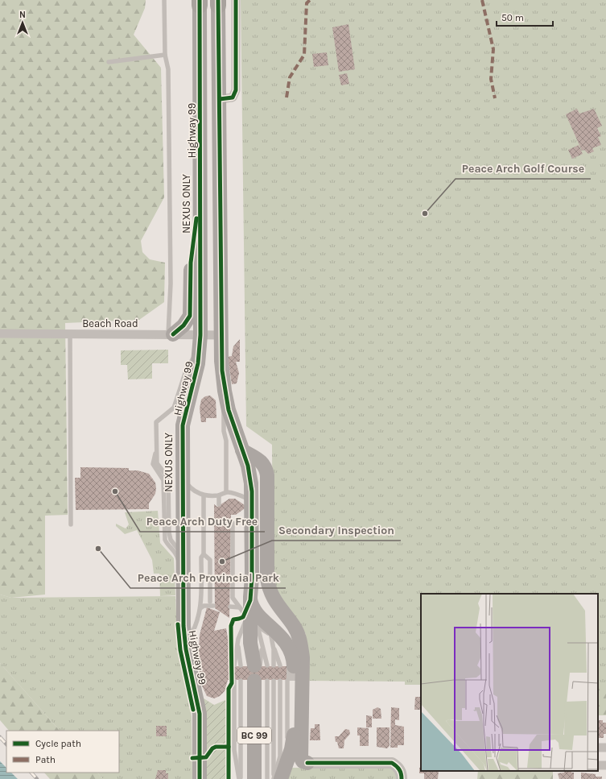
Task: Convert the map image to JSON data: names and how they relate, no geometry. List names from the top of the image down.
{
  "streets": {
    "highway": ["Highway 99", "BC 99"],
    "street": ["Beach Road"],
    "lane": ["NEXUS ONLY"]
  },
  "crossings": [
    ["Highway 99", "NEXUS ONLY"],
    ["Highway 99", "Beach Road"],
    ["NEXUS ONLY", "Beach Road"]
  ],
  "places": [
    "Peace Arch Golf Course",
    "Peace Arch Duty Free",
    "Peace Arch Provincial Park",
    "Secondary Inspection"
  ],
  "legend": ["Cycle path", "Path"],
  "scale_bar": "50 m",
  "north": "top"
}
